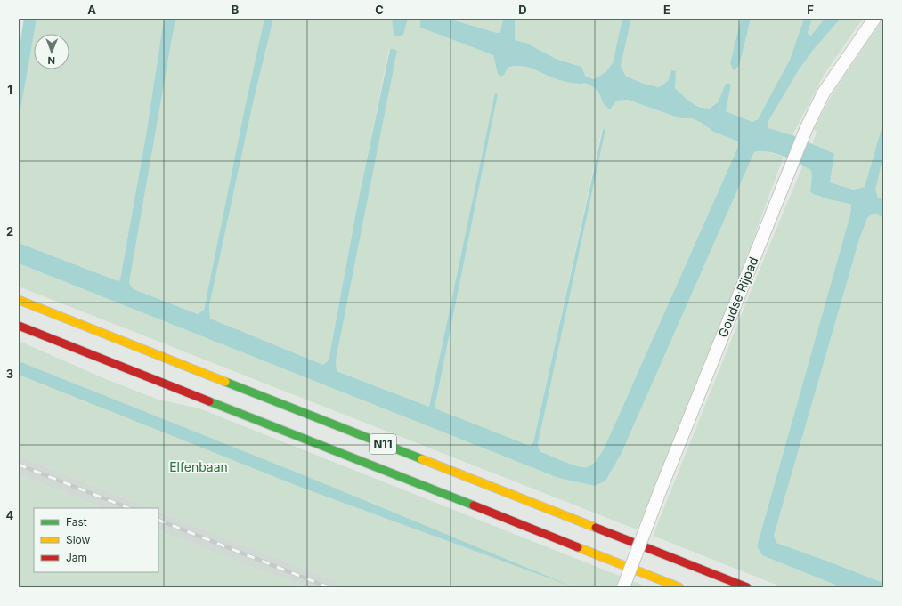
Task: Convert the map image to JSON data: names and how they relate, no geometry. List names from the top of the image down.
{
  "streets": {
    "highway": ["N11"],
    "street": ["Goudse Rijpad"]
  },
  "parks": ["Elfenbaan"],
  "legend": ["Fast", "Slow", "Jam"],
  "north": "bottom",
  "grid": {
    "columns": [
      "A",
      "B",
      "C",
      "D",
      "E",
      "F"
    ],
    "rows": [
      "1",
      "2",
      "3",
      "4"
    ]
  }
}
